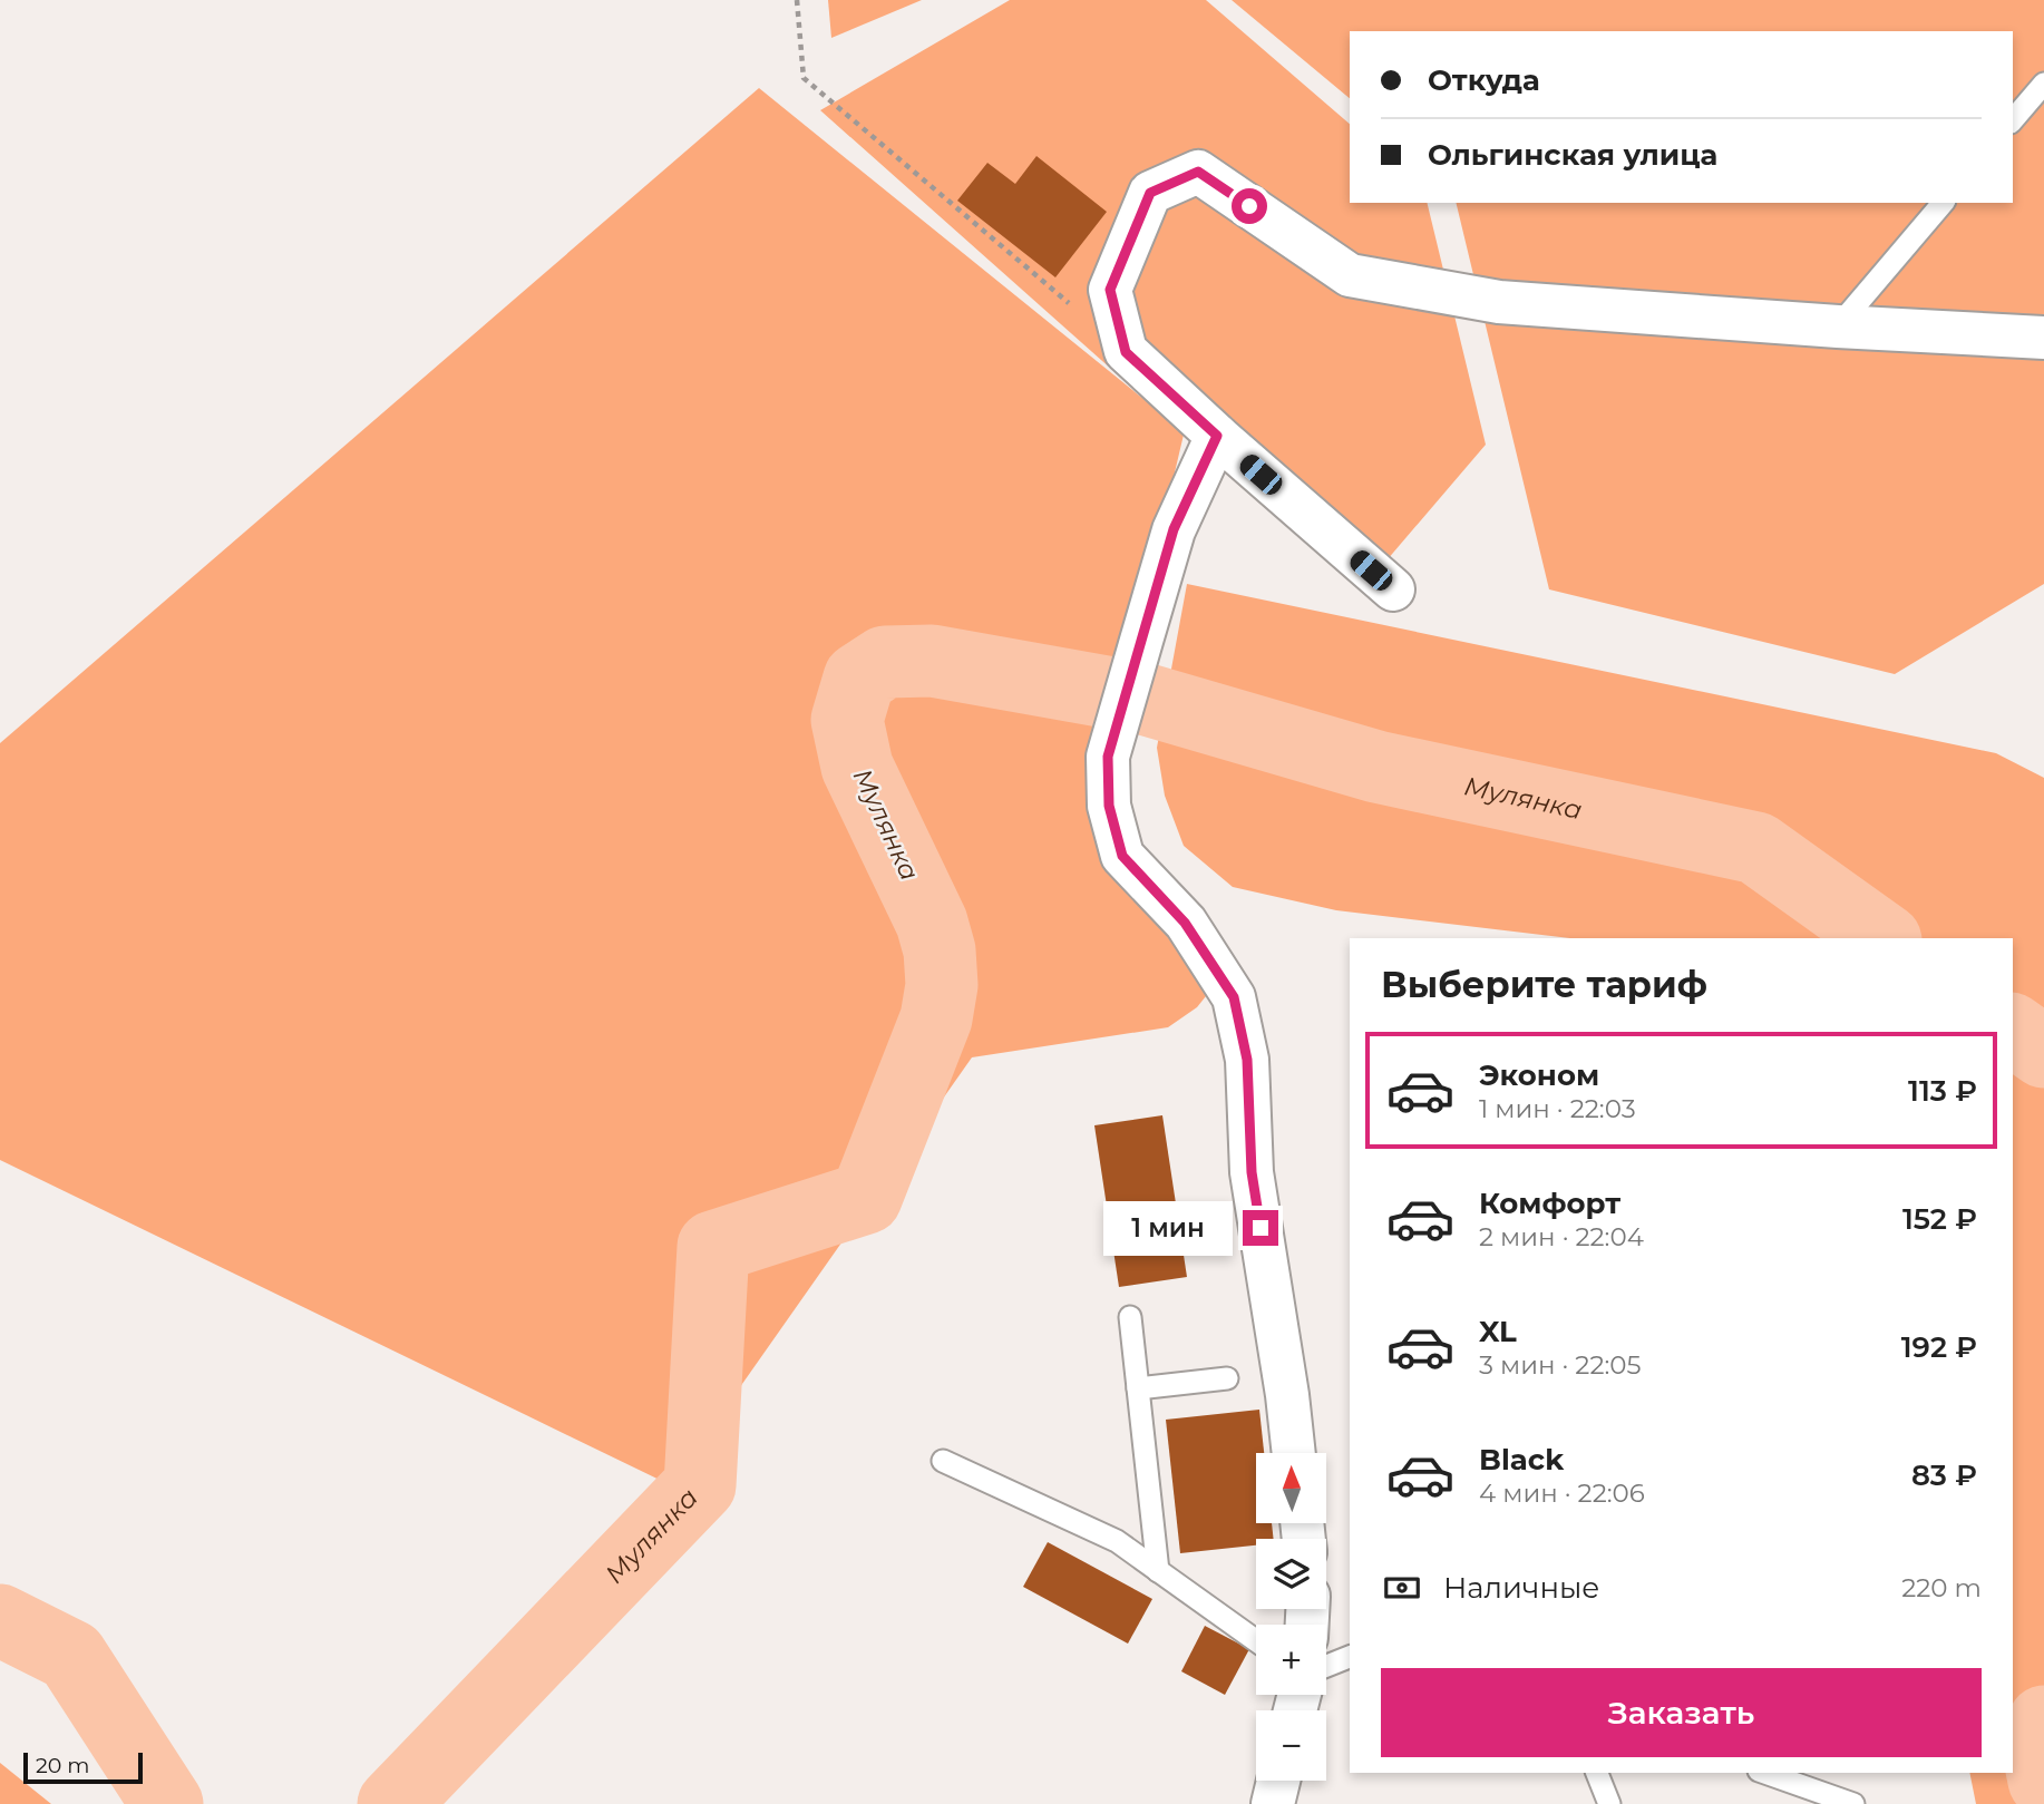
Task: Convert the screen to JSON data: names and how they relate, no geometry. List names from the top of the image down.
{
  "water": ["Мулянка"],
  "scale_bar": "20 m",
  "north": "top",
  "page": {
    "banner": ["Откуда", "Ольгинская улица"],
    "heading": "Выберите тариф",
    "list": [
      {
        "name": "Эконом",
        "note": "1 мин · 22:03",
        "value": "113 ₽"
      },
      {
        "name": "Комфорт",
        "note": "2 мин · 22:04",
        "value": "152 ₽"
      },
      {
        "name": "XL",
        "note": "3 мин · 22:05",
        "value": "192 ₽"
      },
      {
        "name": "Black",
        "note": "4 мин · 22:06",
        "value": "83 ₽"
      }
    ],
    "bubble": "1 мин",
    "map_buttons": ["+", "−"],
    "pay": ["Наличные", "220 m"],
    "buttons": "Заказать",
    "scale": "20 m"
  }
}
